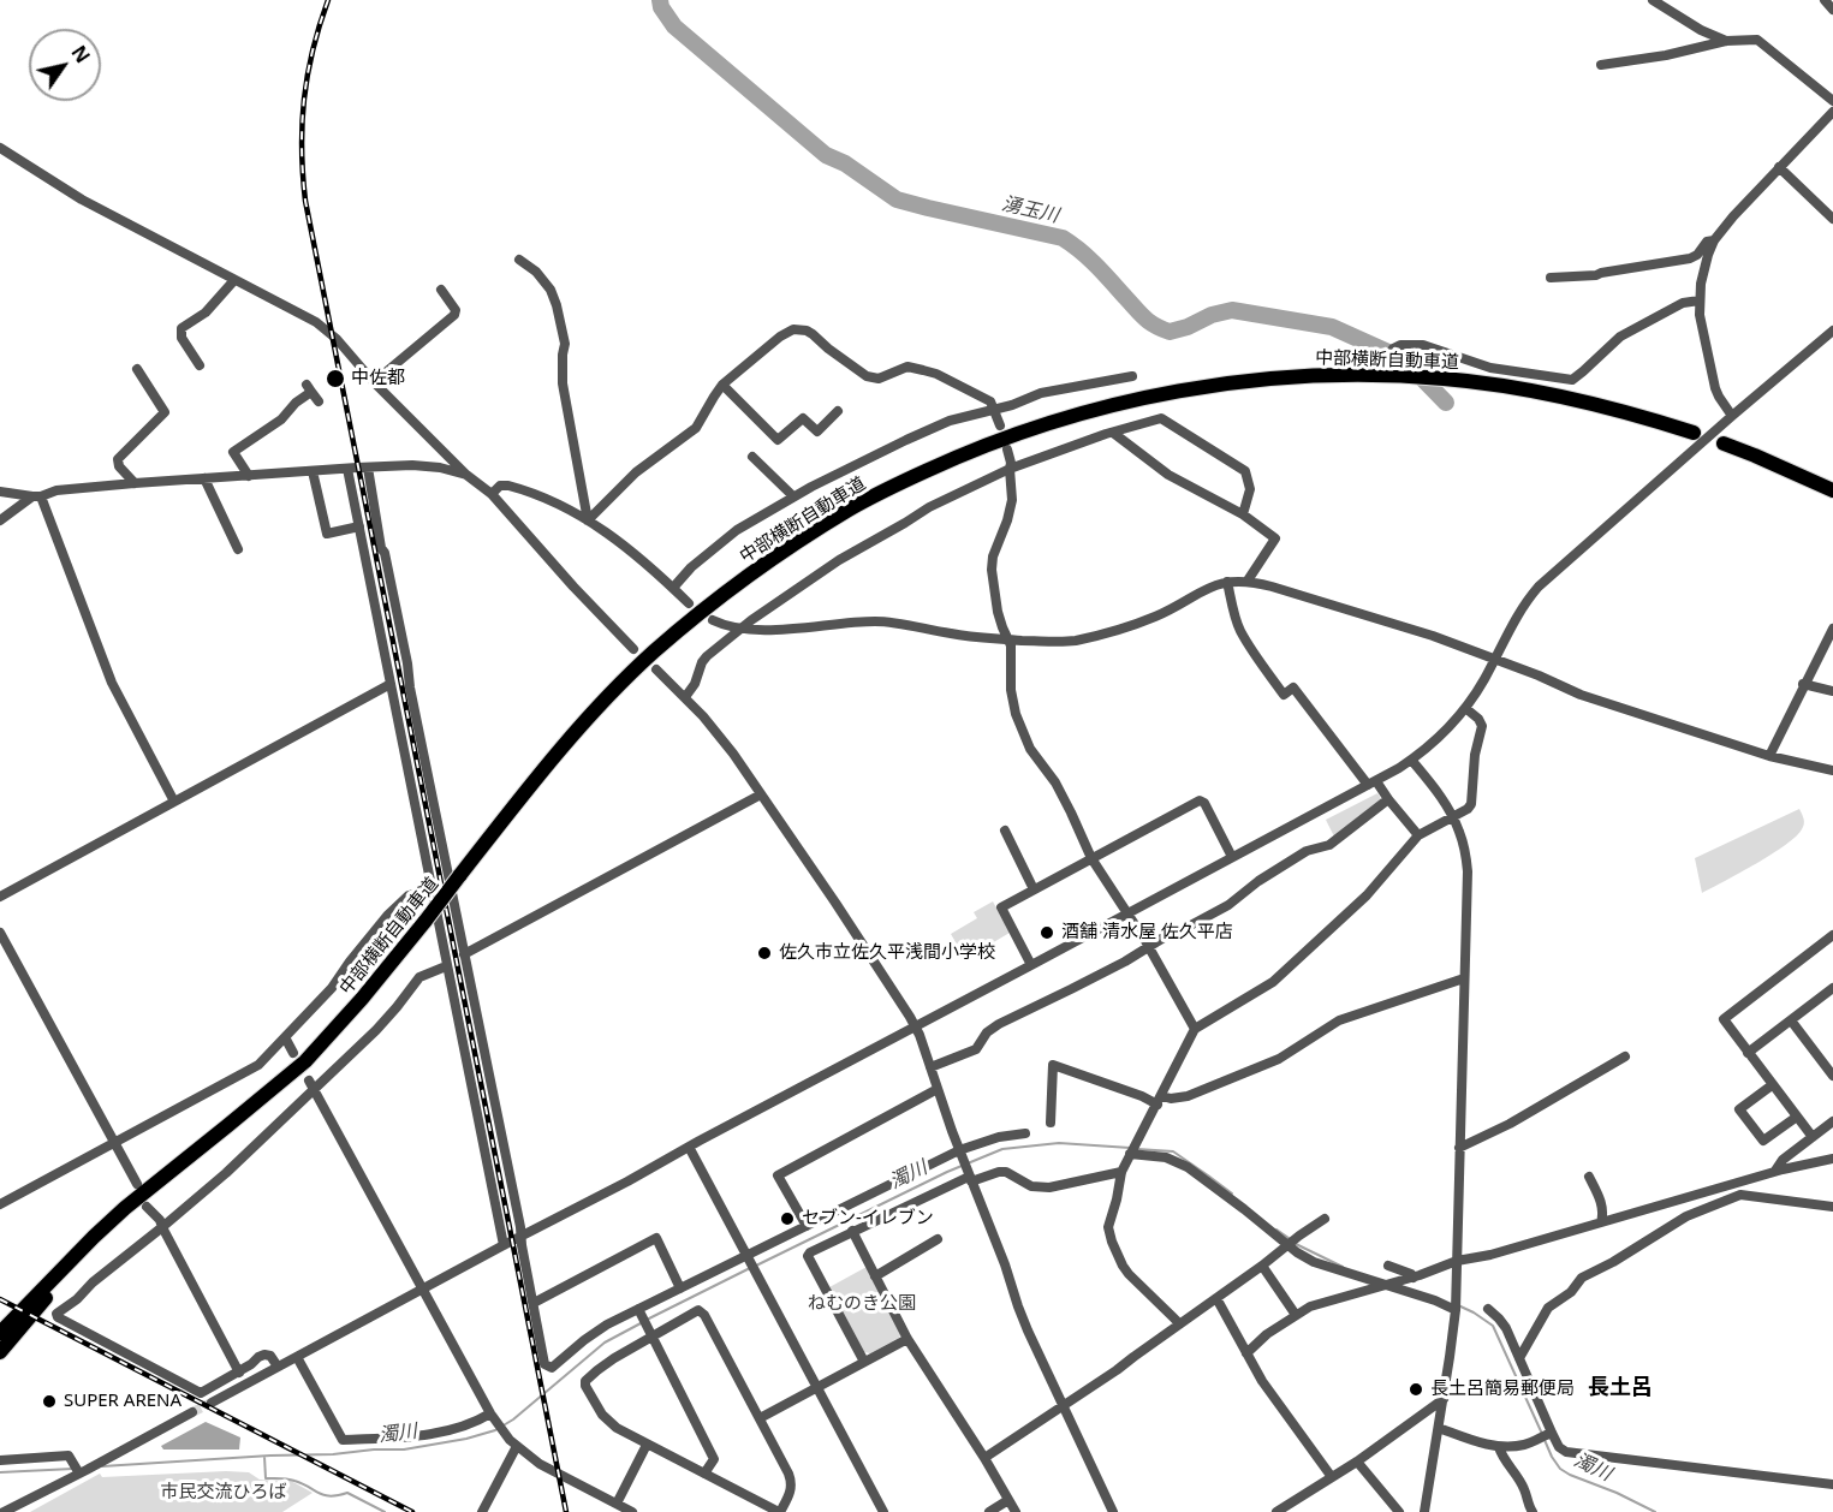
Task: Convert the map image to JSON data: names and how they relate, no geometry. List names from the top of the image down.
{
  "streets": {
    "highway": ["中部横断自動車道"]
  },
  "districts": ["長土呂"],
  "water": ["湧玉川", "濁川"],
  "parks": ["ねむのき公園", "市民交流ひろば"],
  "places": [
    "中佐都",
    "酒舗 清水屋 佐久平店",
    "佐久市立佐久平浅間小学校",
    "セブン-イレブン",
    "長土呂簡易郵便局",
    "SUPER ARENA"
  ],
  "north": "top right"
}
